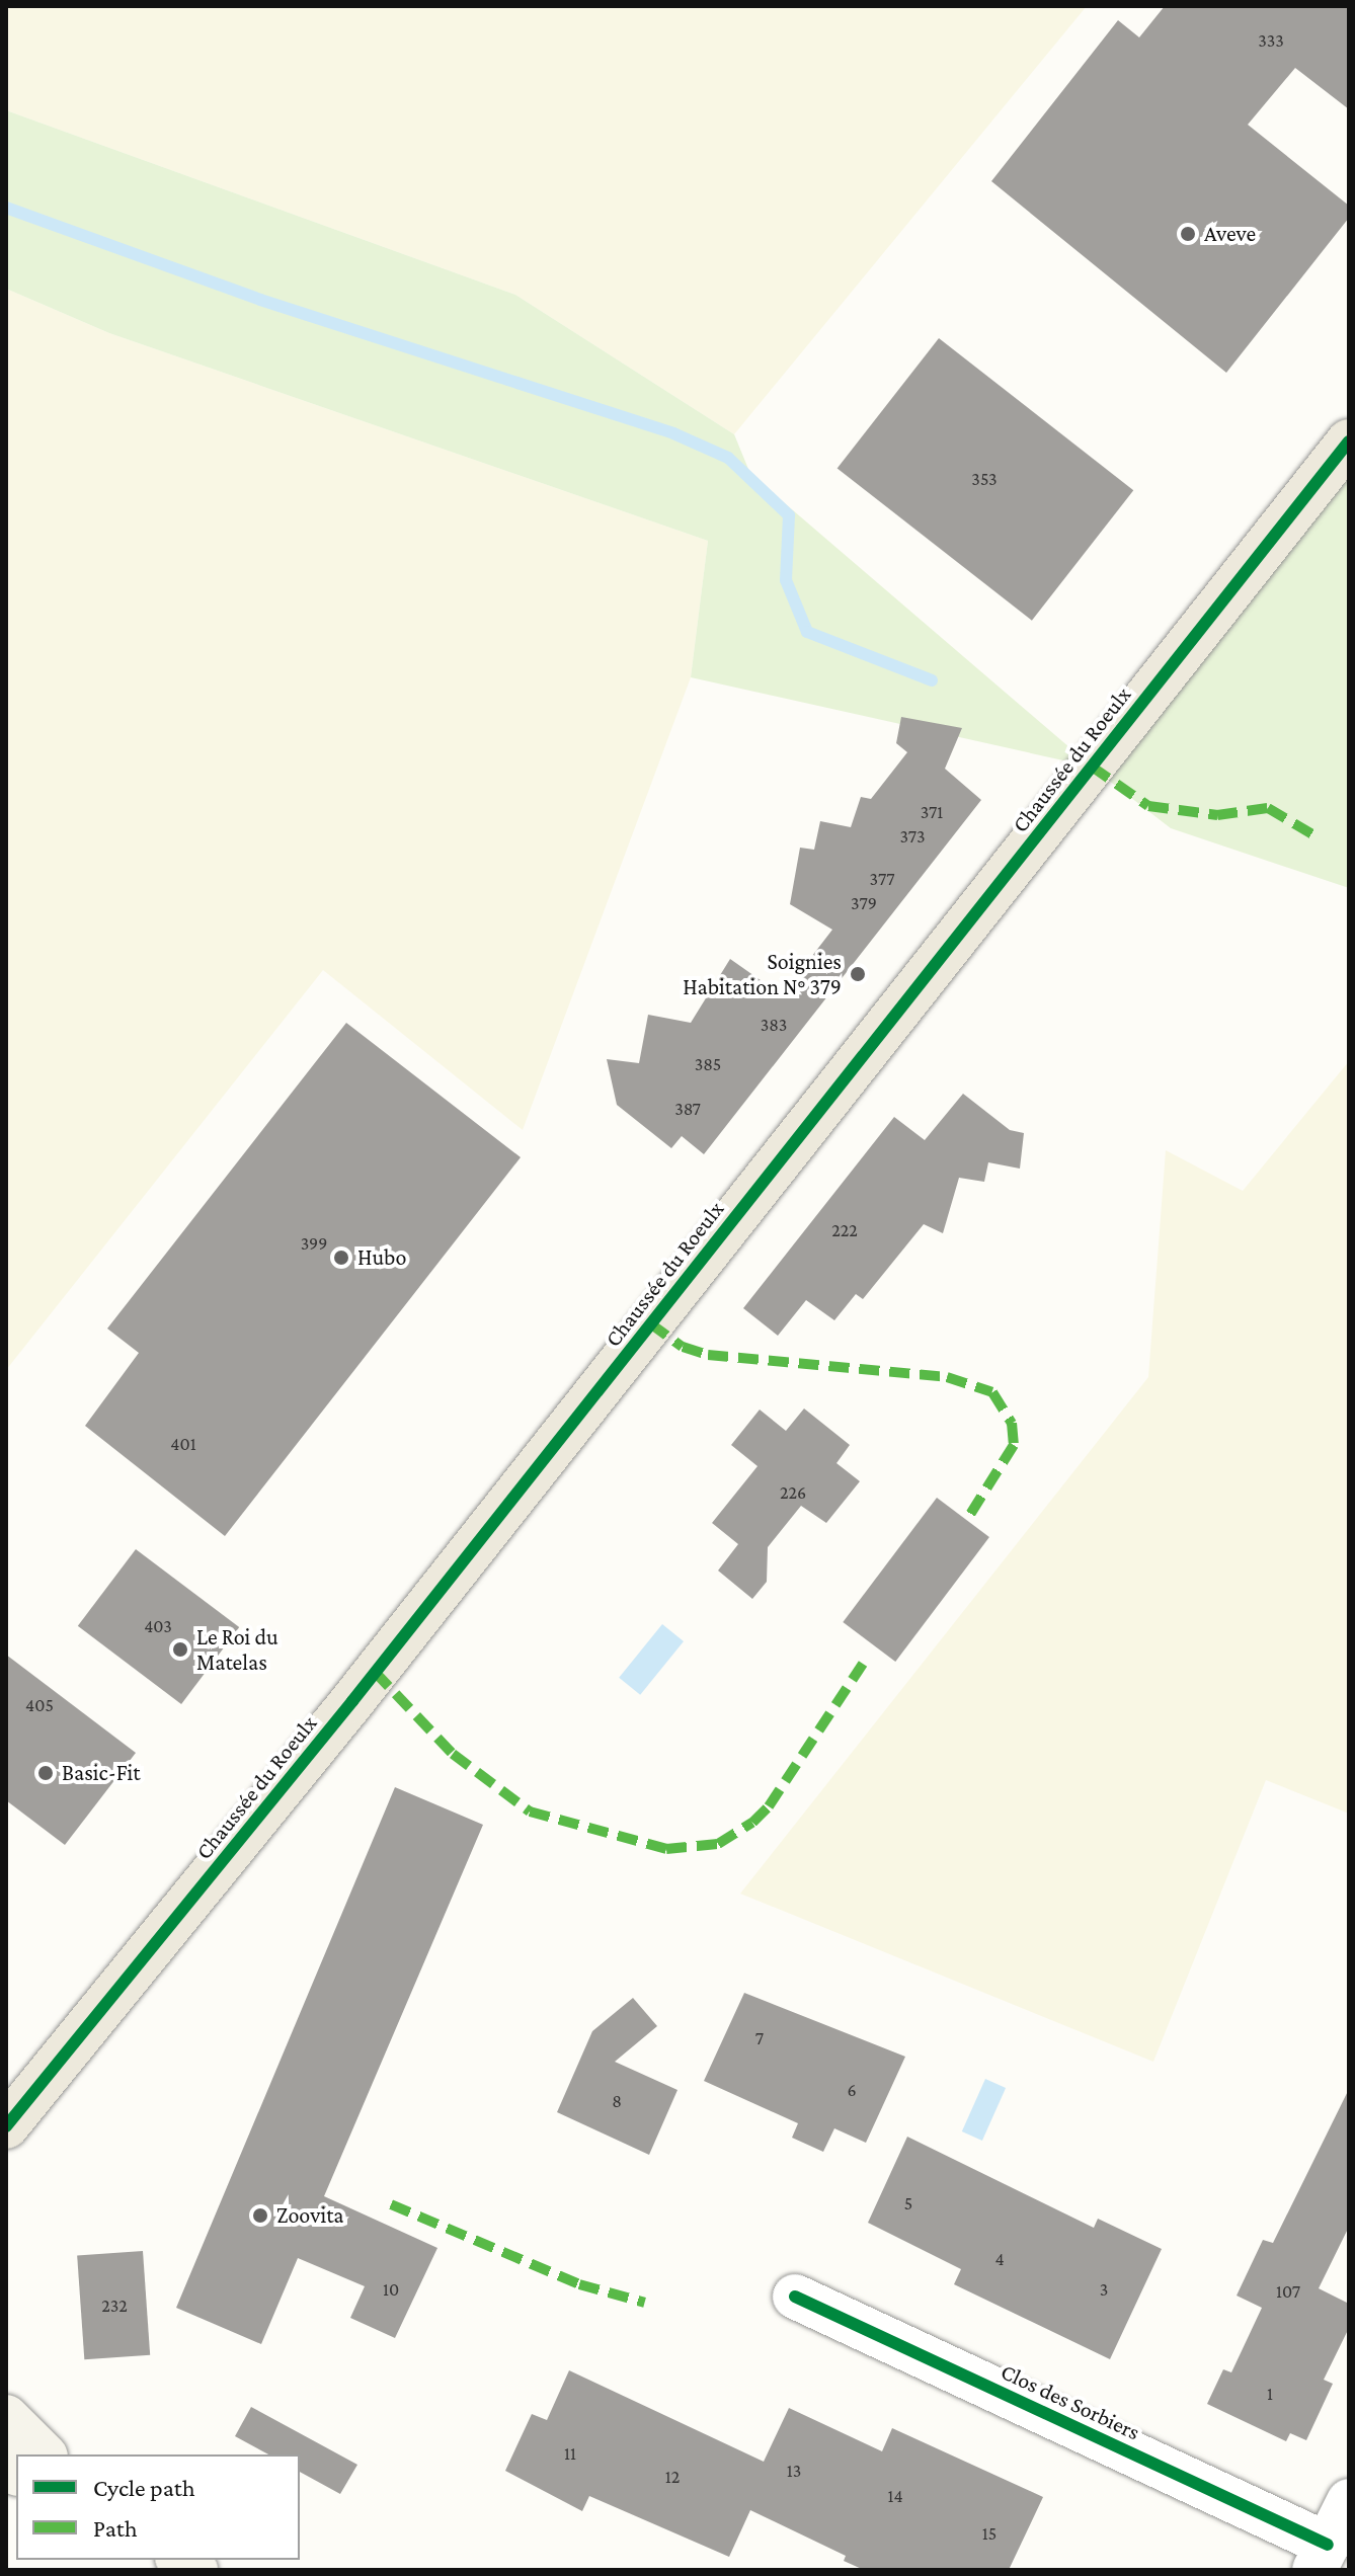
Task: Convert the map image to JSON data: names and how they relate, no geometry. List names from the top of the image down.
{
  "streets": {
    "main road": ["Chaussée du Roeulx"],
    "street": ["Clos des Sorbiers"]
  },
  "places": [
    "Aveve",
    "Soignies Habitation N° 379",
    "Hubo",
    "Le Roi du Matelas",
    "Basic-Fit",
    "Zoovita"
  ],
  "house_numbers": [
    "333",
    "353",
    "371",
    "373",
    "377",
    "379",
    "383",
    "385",
    "387",
    "222",
    "399",
    "401",
    "226",
    "403",
    "405",
    "7",
    "6",
    "8",
    "5",
    "4",
    "10",
    "3",
    "107",
    "232",
    "1",
    "11",
    "13",
    "12",
    "14",
    "15"
  ],
  "legend": ["Cycle path", "Path"]
}
